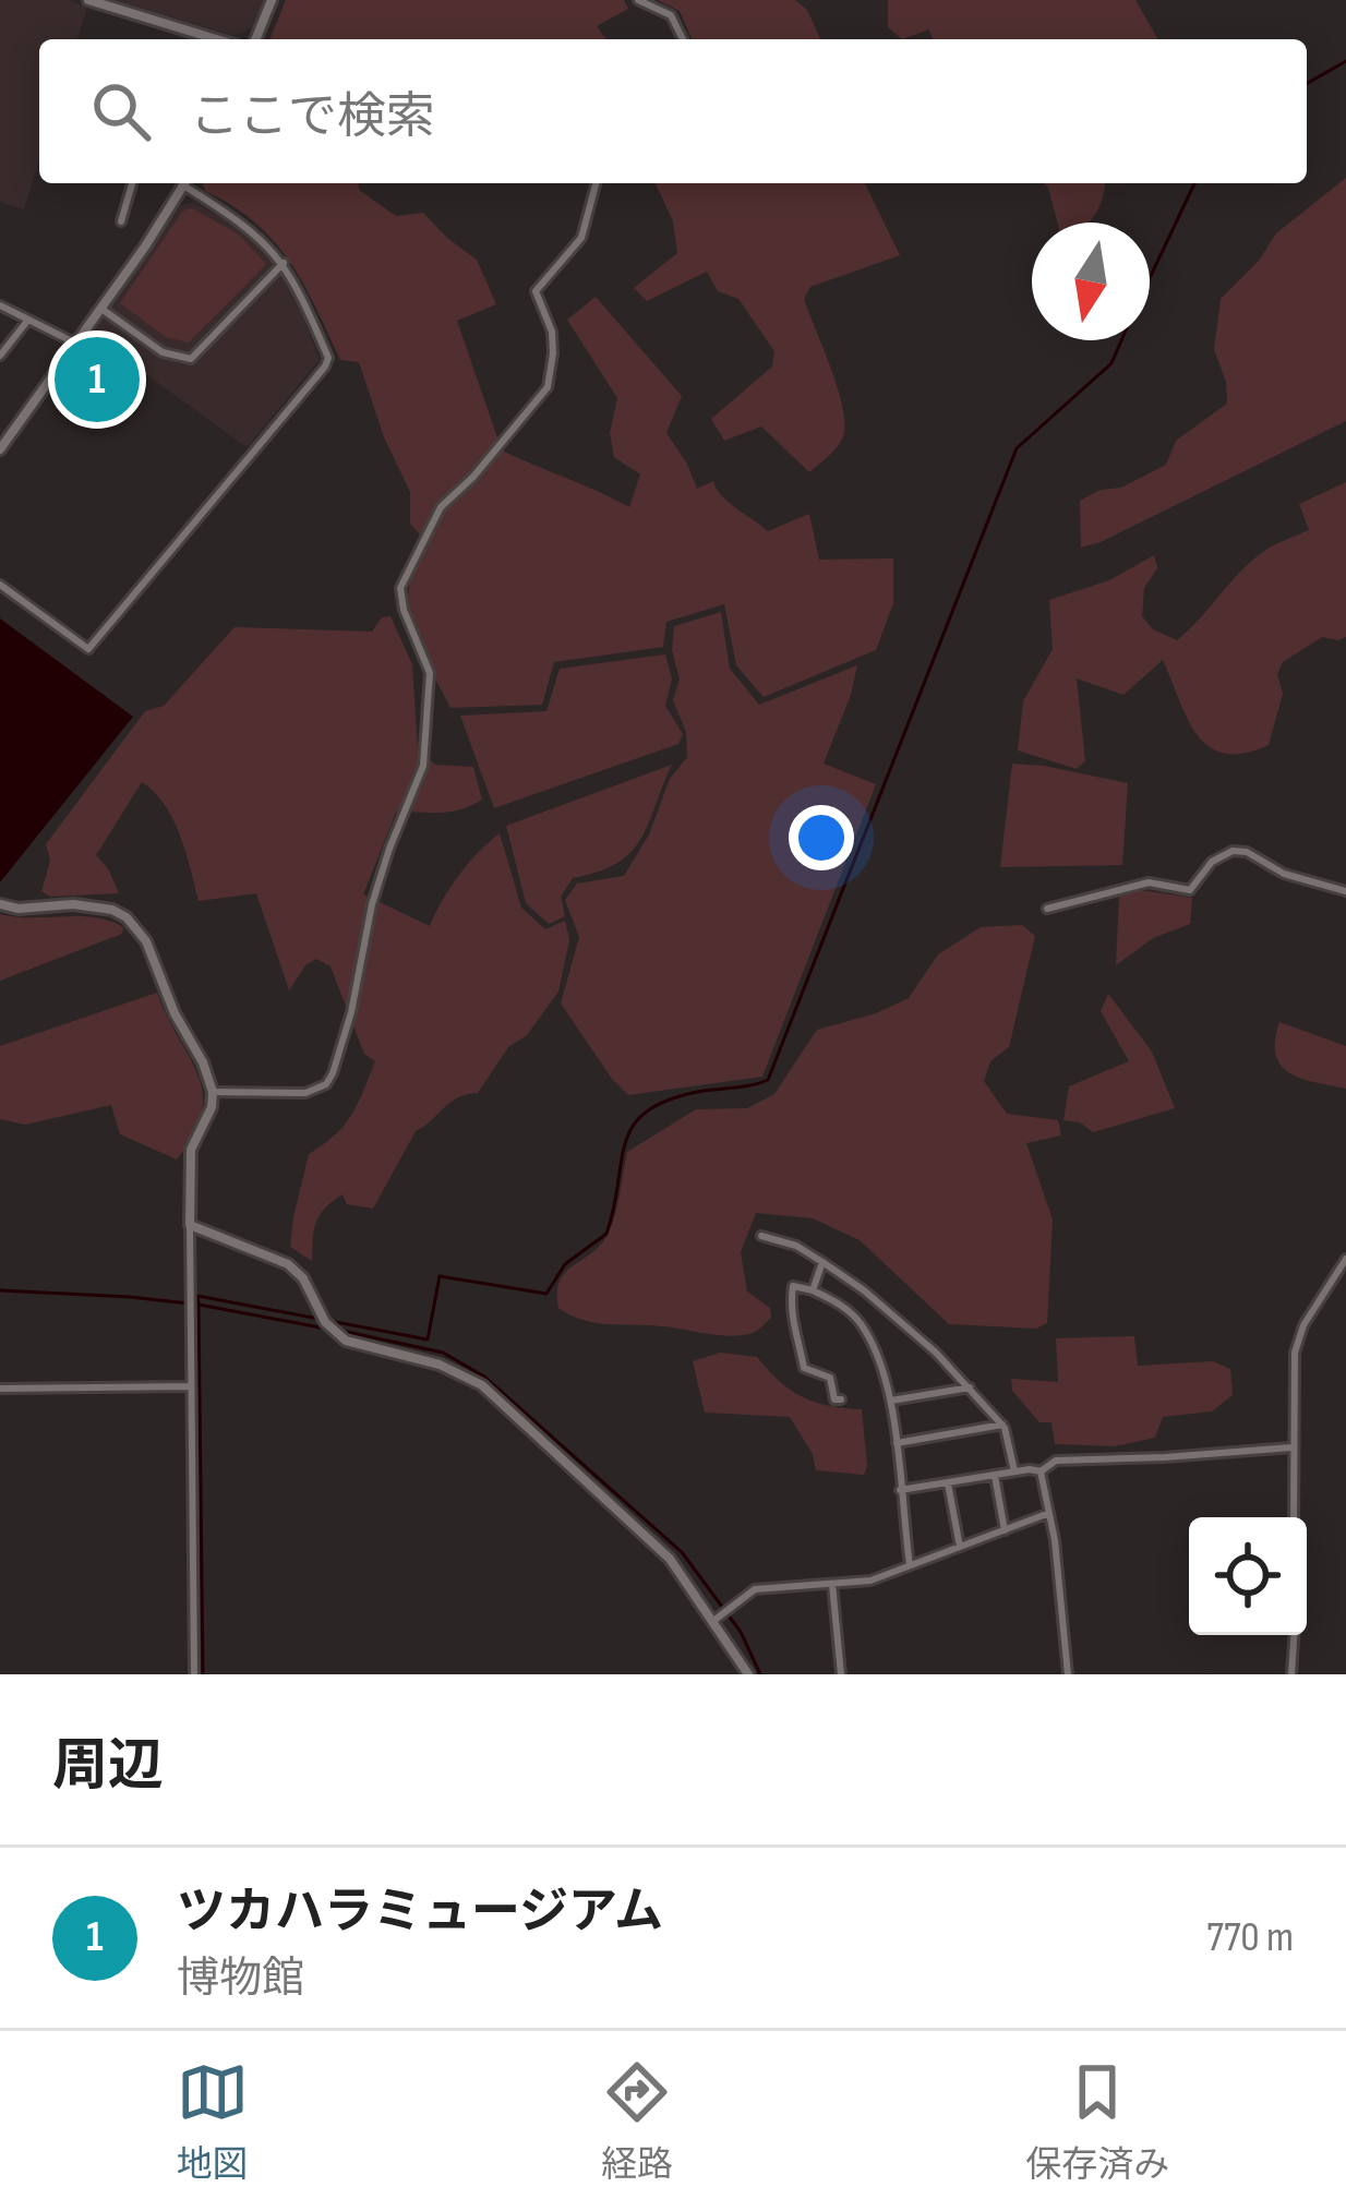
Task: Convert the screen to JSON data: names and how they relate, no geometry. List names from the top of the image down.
{
  "north": "bottom",
  "page": {
    "search": "ここで検索",
    "pins": "1",
    "heading": "周辺",
    "list": [
      {
        "mark": "1",
        "name": "ツカハラミュージアム",
        "note": "博物館",
        "value": "770 m"
      }
    ],
    "nav": ["地図", "経路", "保存済み"]
  }
}
